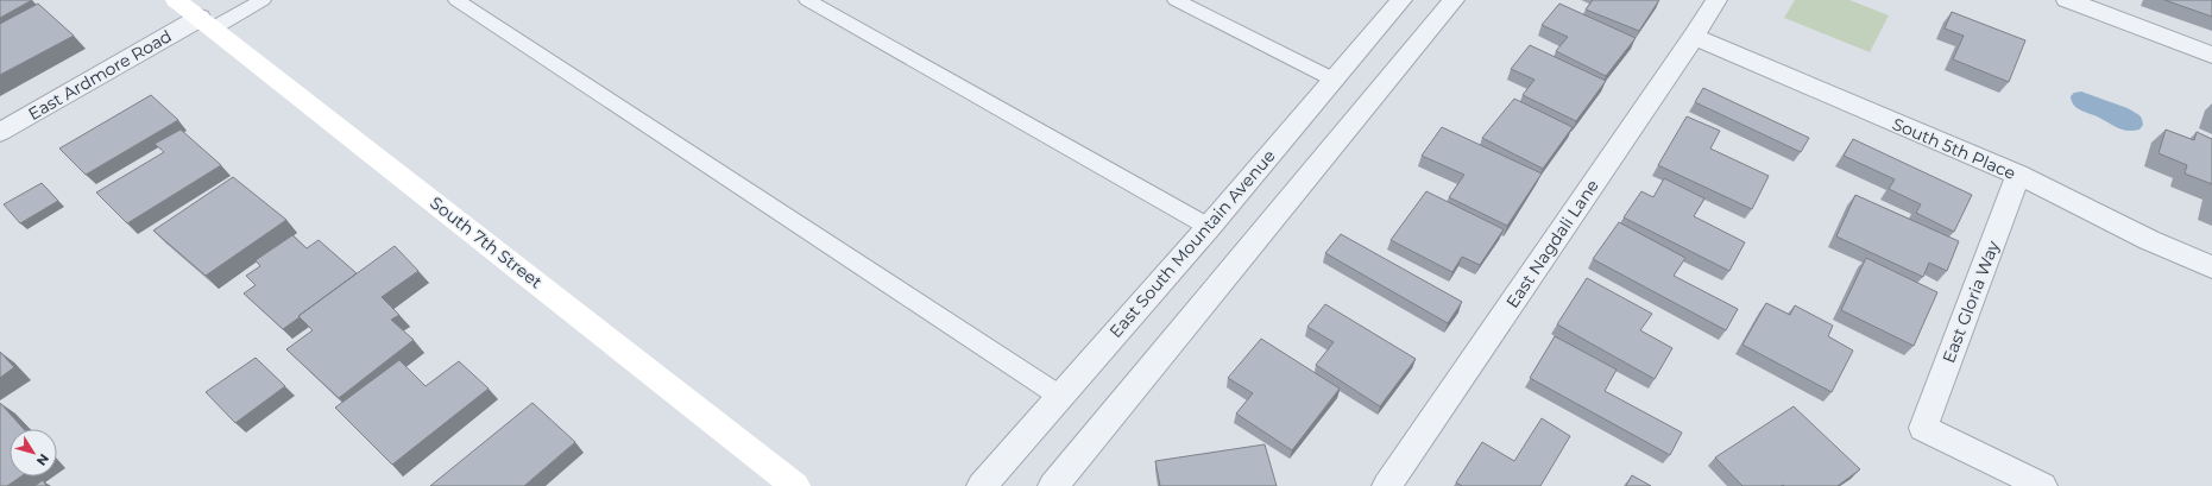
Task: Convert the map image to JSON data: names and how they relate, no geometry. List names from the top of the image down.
{
  "streets": {
    "main road": ["South 7th Street"],
    "street": [
      "East Ardmore Road",
      "South 5th Place",
      "East South Mountain Avenue",
      "East Nagdali Lane",
      "East Gloria Way"
    ]
  },
  "crossings": [
    ["East Ardmore Road", "South 7th Street"],
    ["South 5th Place", "East Nagdali Lane"],
    ["South 5th Place", "East Gloria Way"]
  ],
  "north": "bottom right"
}
